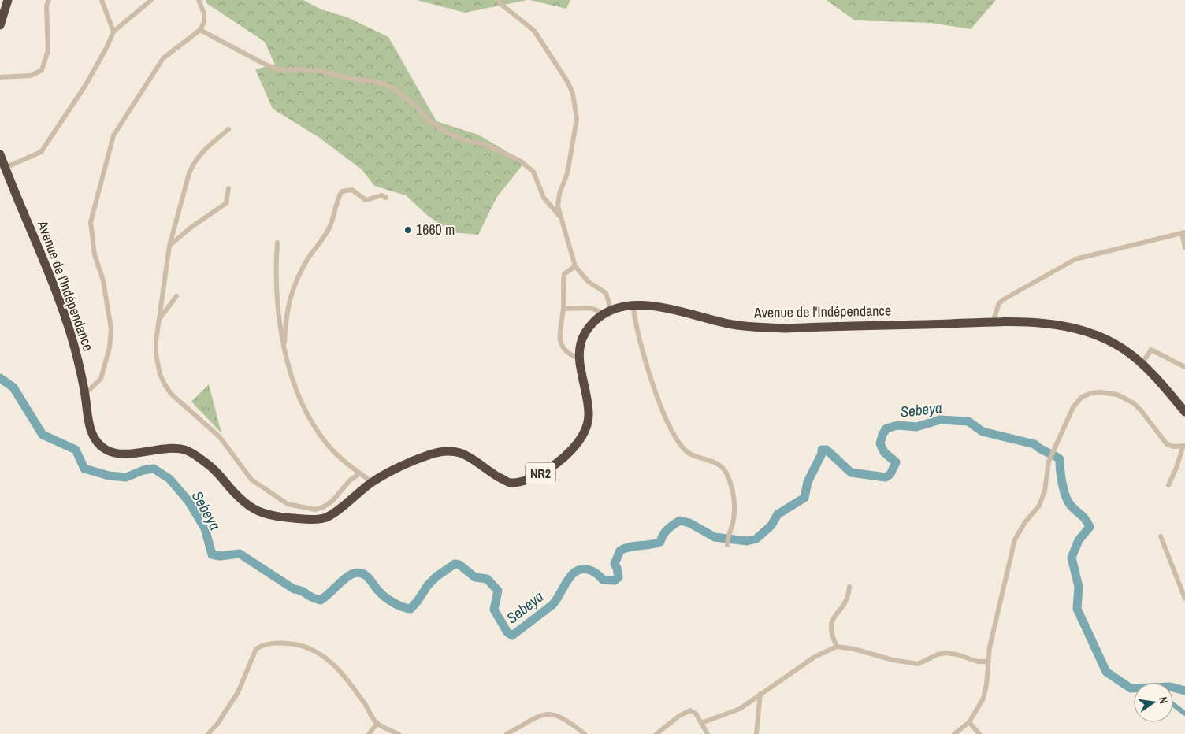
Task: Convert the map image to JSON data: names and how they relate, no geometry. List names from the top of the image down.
{
  "streets": {
    "highway": ["Avenue de l'Indépendance", "NR2"]
  },
  "water": ["Sebeya"],
  "places": ["1660 m"],
  "north": "right"
}
